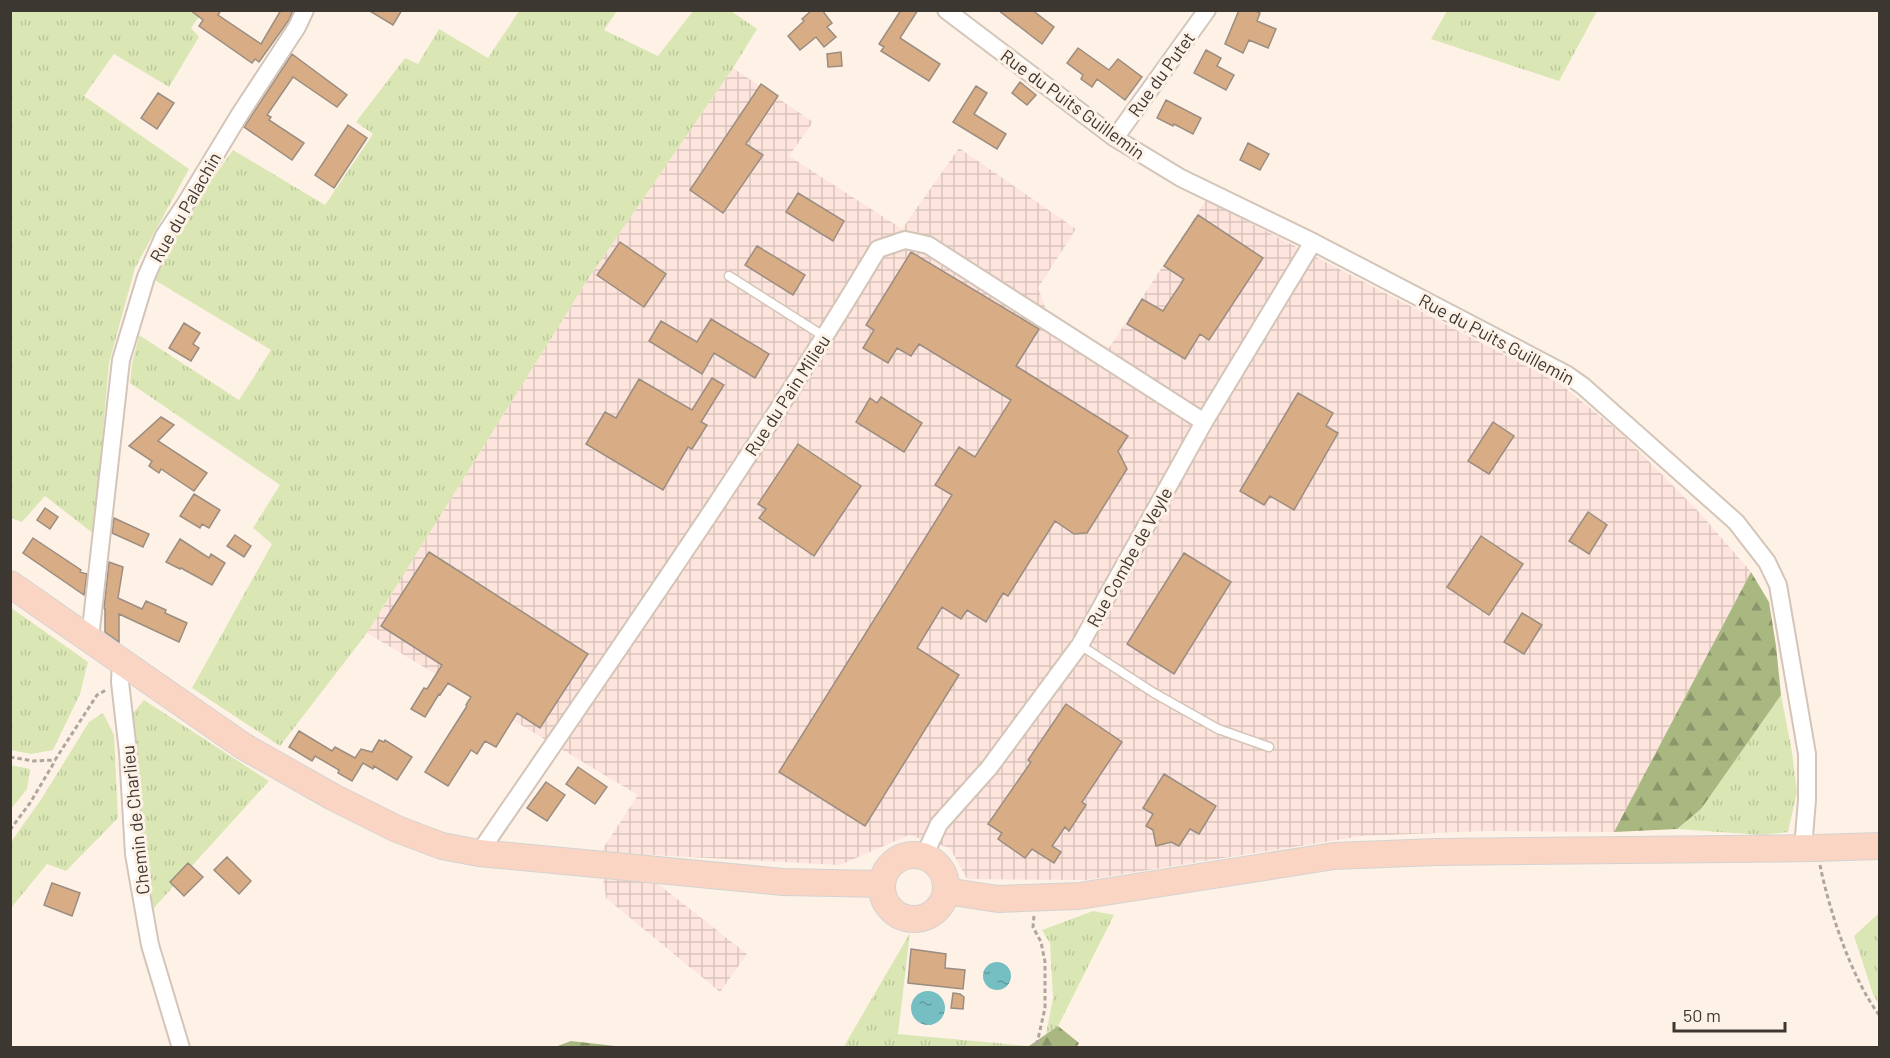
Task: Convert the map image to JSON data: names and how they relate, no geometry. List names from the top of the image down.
{
  "streets": {
    "street": [
      "Rue du Putet",
      "Rue du Puits Guillemin",
      "Rue du Palachin",
      "Rue du Pain Milieu",
      "Rue Combe de Veyle",
      "Chemin de Charlieu"
    ]
  },
  "crossings": [
    ["Rue du Putet", "Rue du Puits Guillemin"],
    ["Rue du Puits Guillemin", "Rue Combe de Veyle"],
    ["Rue du Pain Milieu", "Rue Combe de Veyle"]
  ],
  "scale_bar": "50 m"
}
